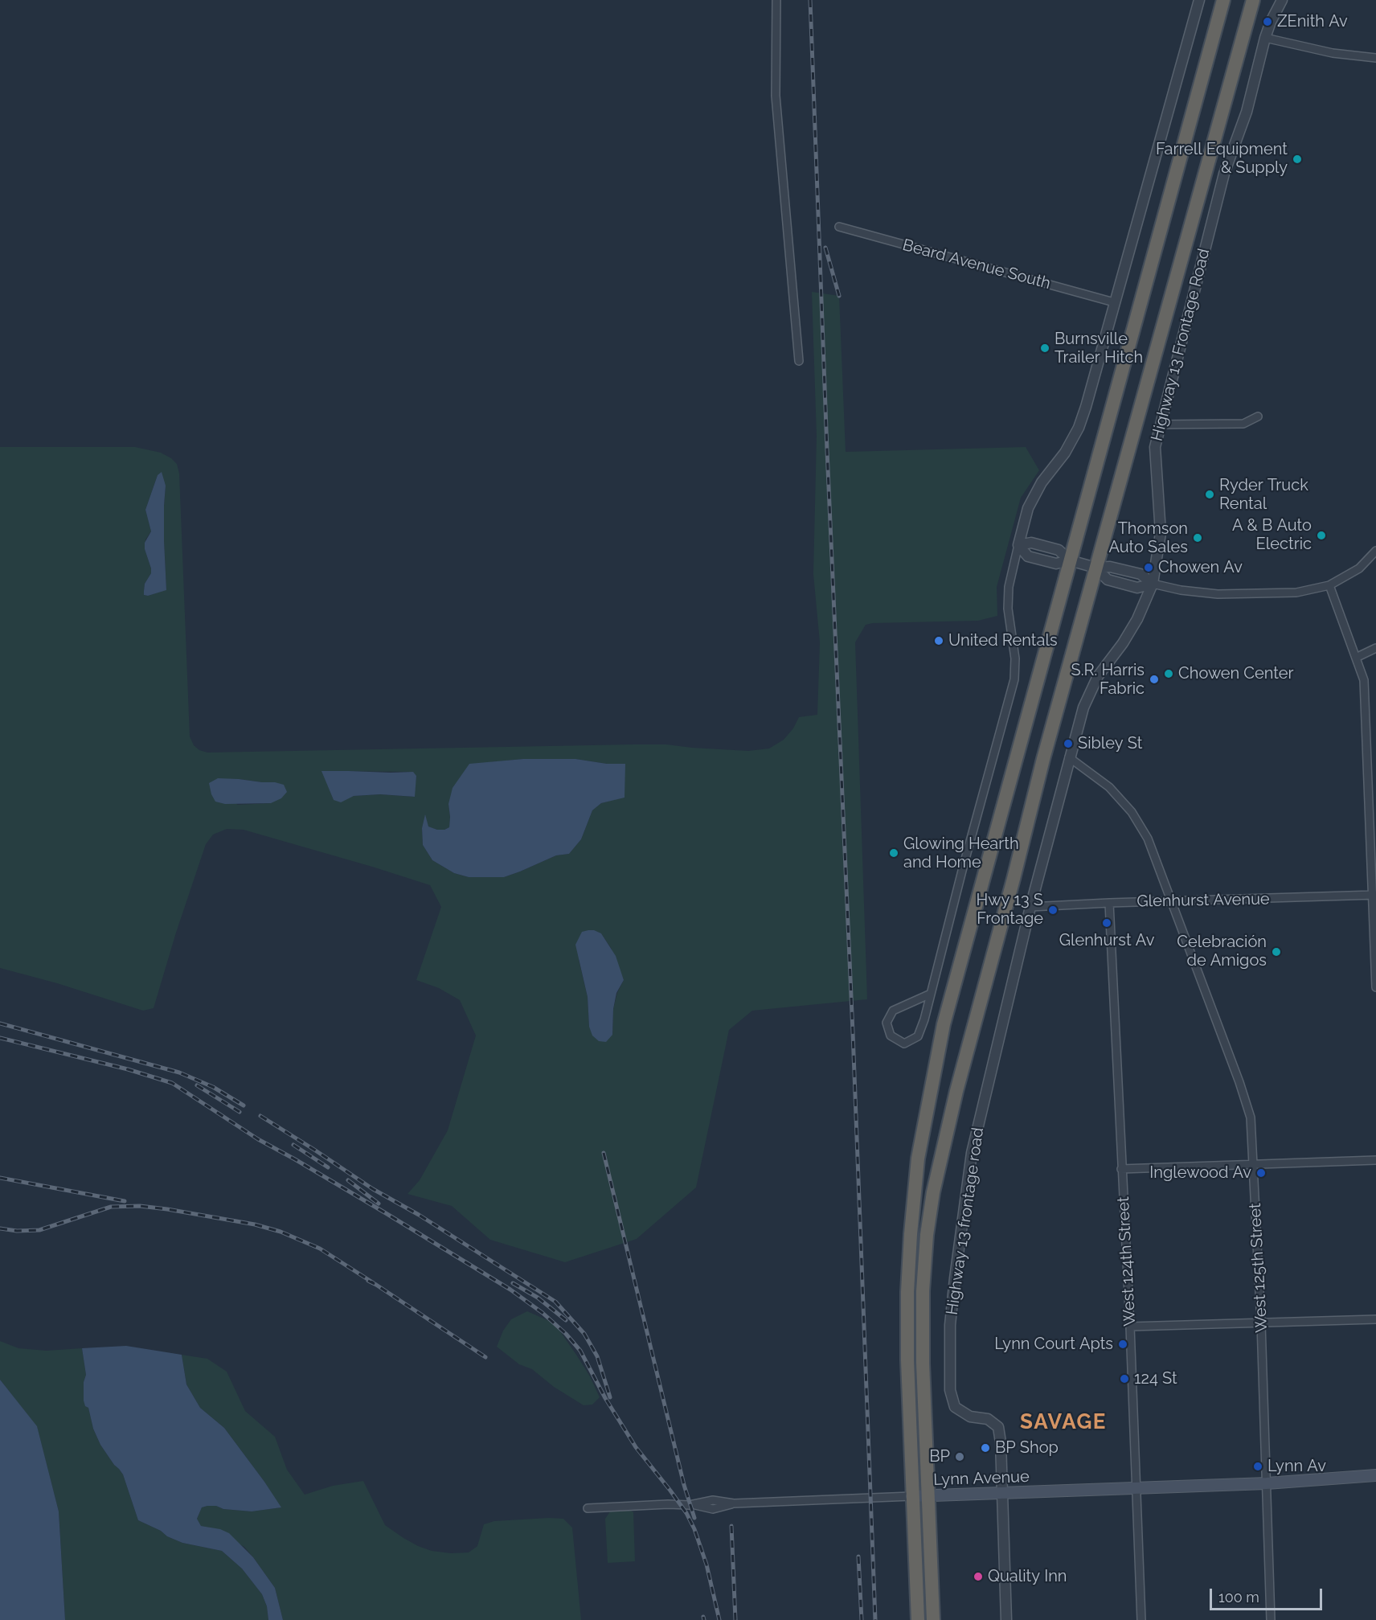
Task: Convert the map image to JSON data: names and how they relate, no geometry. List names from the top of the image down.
{
  "streets": {
    "main road": ["Lynn Avenue"],
    "street": [
      "Beard Avenue South",
      "Highway 13 Frontage Road",
      "Glenhurst Avenue",
      "Highway 13 frontage road",
      "West 124th Street",
      "West 125th Street"
    ]
  },
  "crossings": [
    ["Highway 13 Frontage Road", "Glenhurst Avenue"],
    ["Highway 13 Frontage Road", "Highway 13 frontage road"],
    ["Highway 13 Frontage Road", "West 125th Street"],
    ["Glenhurst Avenue", "Highway 13 frontage road"],
    ["Glenhurst Avenue", "West 124th Street"],
    ["Glenhurst Avenue", "West 125th Street"],
    ["Highway 13 frontage road", "Lynn Avenue"],
    ["West 124th Street", "Lynn Avenue"],
    ["West 125th Street", "Lynn Avenue"]
  ],
  "districts": ["SAVAGE"],
  "places": [
    "ZEnith Av",
    "Farrell Equipment & Supply",
    "Burnsville Trailer Hitch",
    "Ryder Truck Rental",
    "A & B Auto Electric",
    "Thomson Auto Sales",
    "Chowen Av",
    "United Rentals",
    "Chowen Center",
    "S.R. Harris Fabric",
    "Sibley St",
    "Glowing Hearth and Home",
    "Hwy 13 S Frontage",
    "Glenhurst Av",
    "Celebración de Amigos",
    "Inglewood Av",
    "Lynn Court Apts",
    "124 St",
    "BP Shop",
    "BP",
    "Lynn Av",
    "Quality Inn"
  ],
  "scale_bar": "100 m"
}
